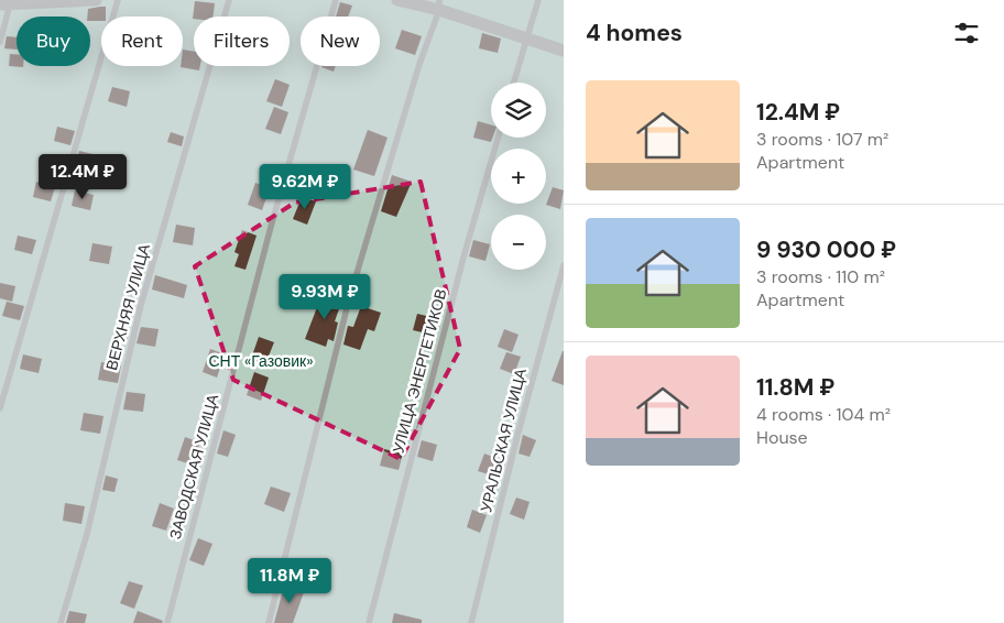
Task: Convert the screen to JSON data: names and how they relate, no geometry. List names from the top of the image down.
{
  "streets": {
    "lane": [
      "ВЕРХНЯЯ УЛИЦА",
      "УЛИЦА ЭНЕРГЕТИКОВ",
      "УРАЛЬСКАЯ УЛИЦА",
      "ЗАВОДСКАЯ УЛИЦА"
    ]
  },
  "parks": ["СНТ «Газовик»"],
  "page": {
    "heading": "4 homes",
    "chip": [
      "Buy",
      "Rent",
      "Filters",
      "New"
    ],
    "list": [
      {
        "name": "12.4M ₽",
        "note": "3 rooms · 107 m² · Apartment"
      },
      {
        "name": "9 930 000 ₽",
        "note": "3 rooms · 110 m² · Apartment"
      },
      {
        "name": "11.8M ₽",
        "note": "4 rooms · 104 m² · House"
      }
    ],
    "map_buttons": ["+", "−"],
    "price": [
      "12.4M ₽",
      "9.62M ₽",
      "9.93M ₽",
      "11.8M ₽"
    ]
  }
}
